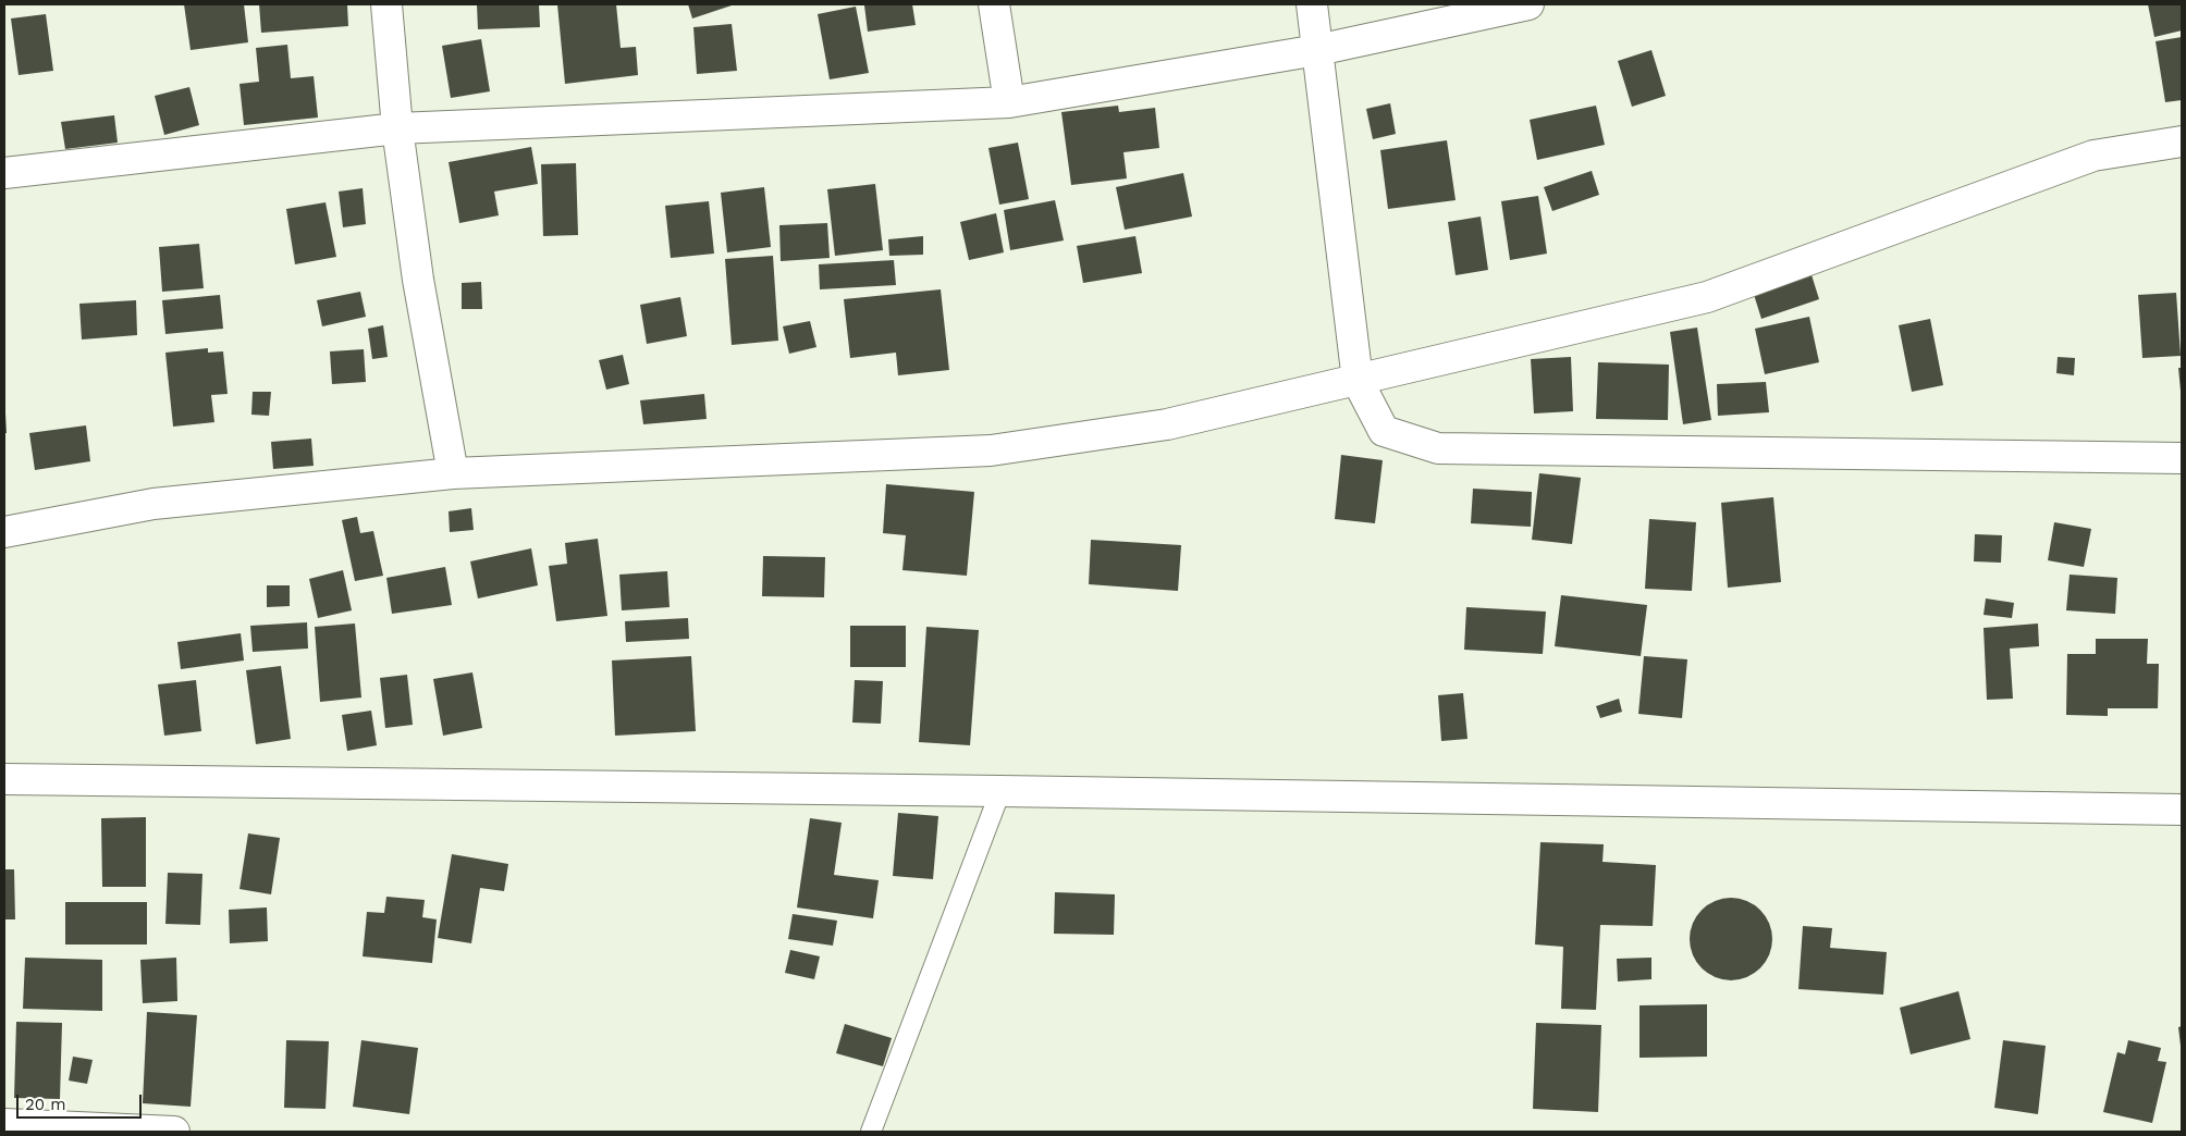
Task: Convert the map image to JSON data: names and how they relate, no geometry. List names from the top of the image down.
{
  "scale_bar": "20 m"
}
